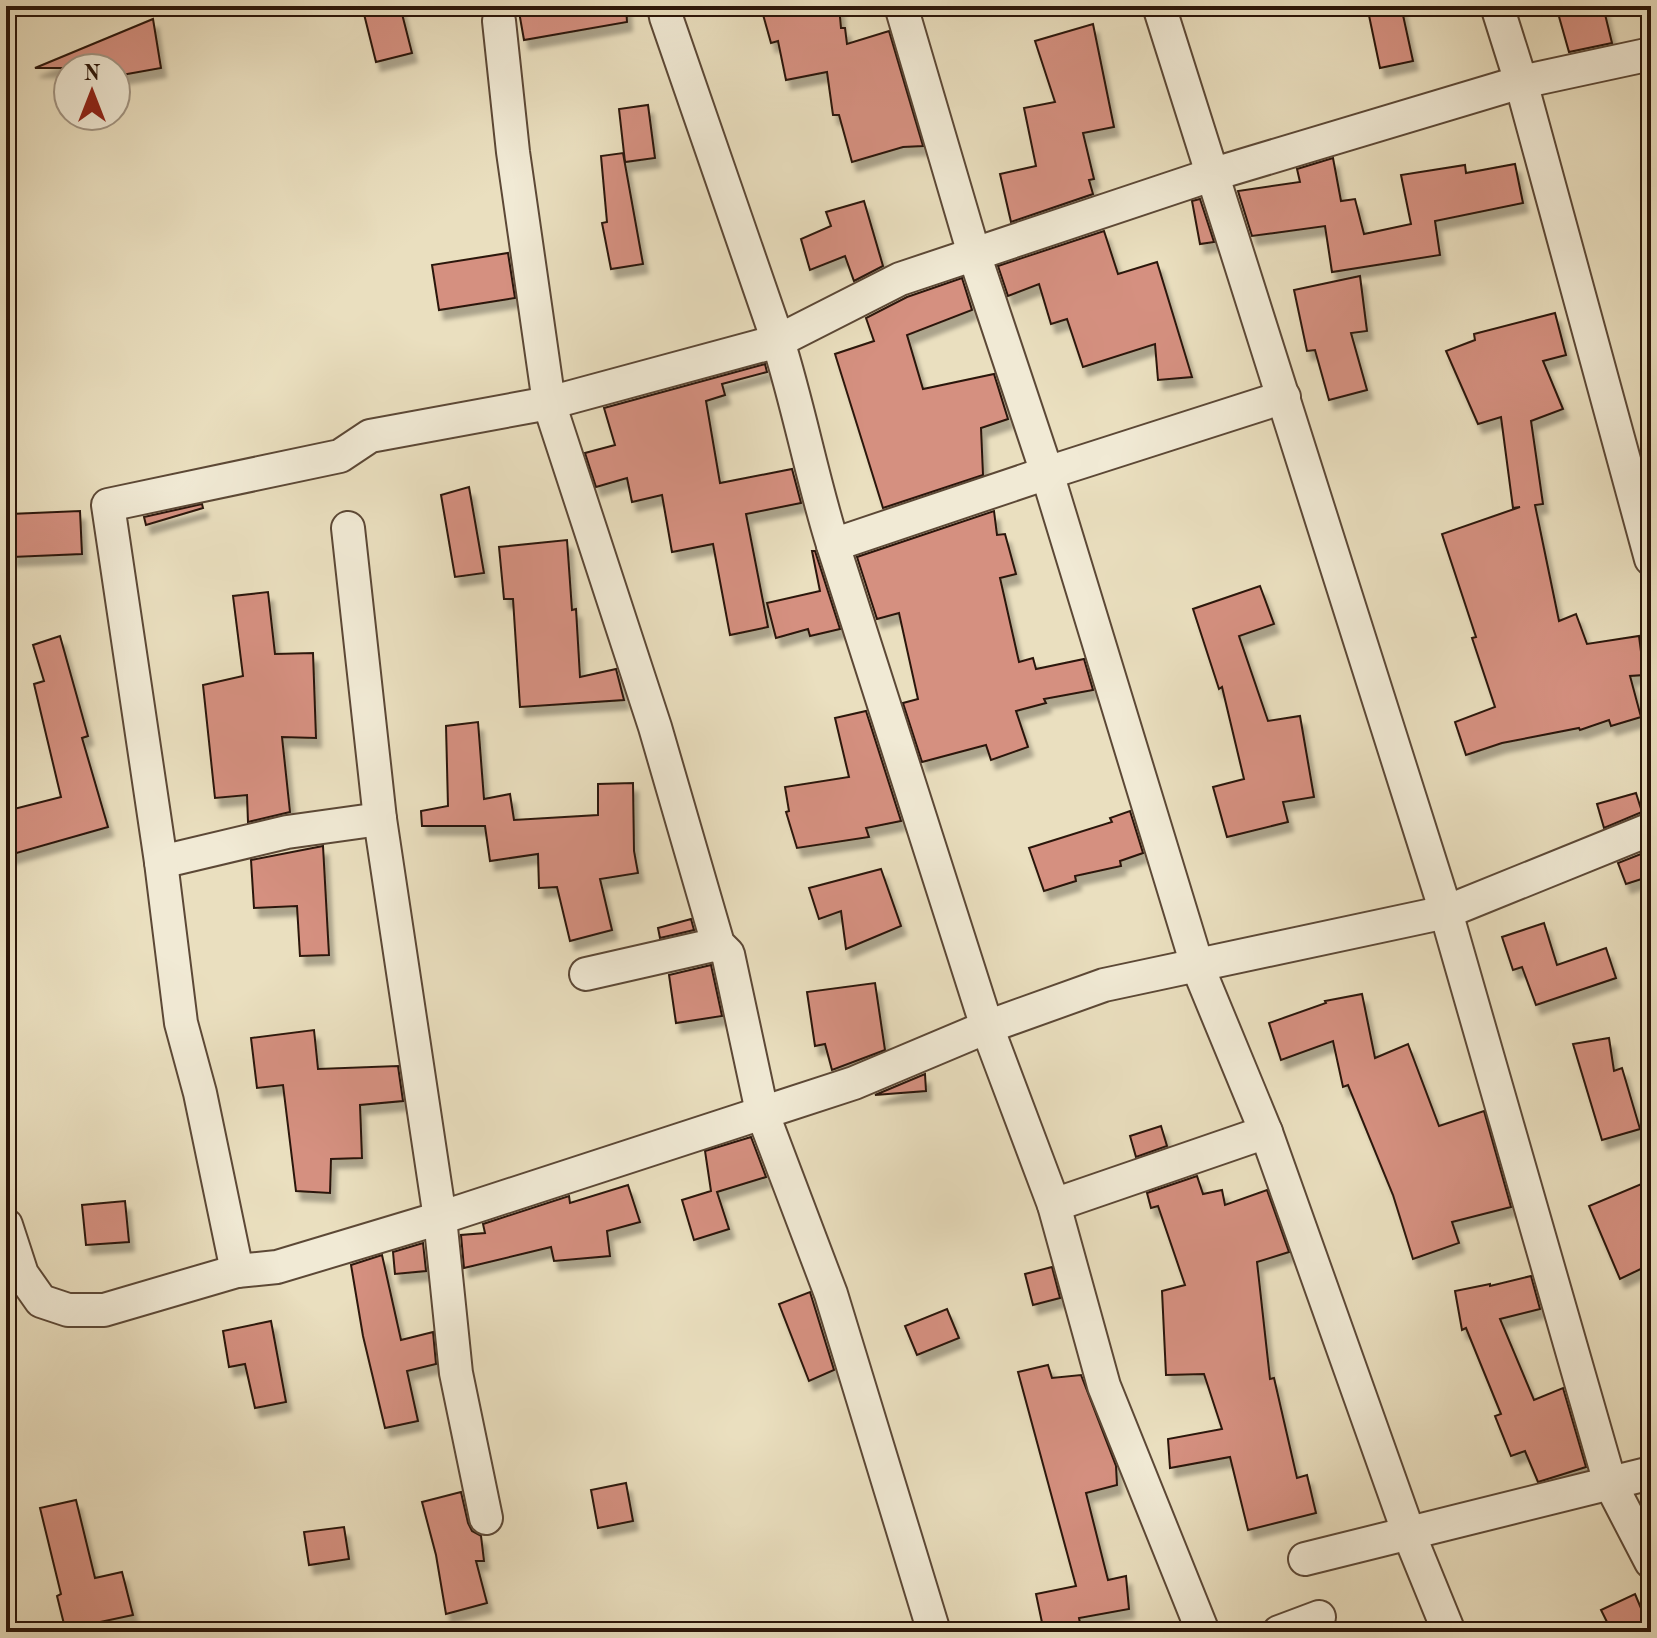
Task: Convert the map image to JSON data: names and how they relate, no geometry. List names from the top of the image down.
{
  "north": "top"
}
